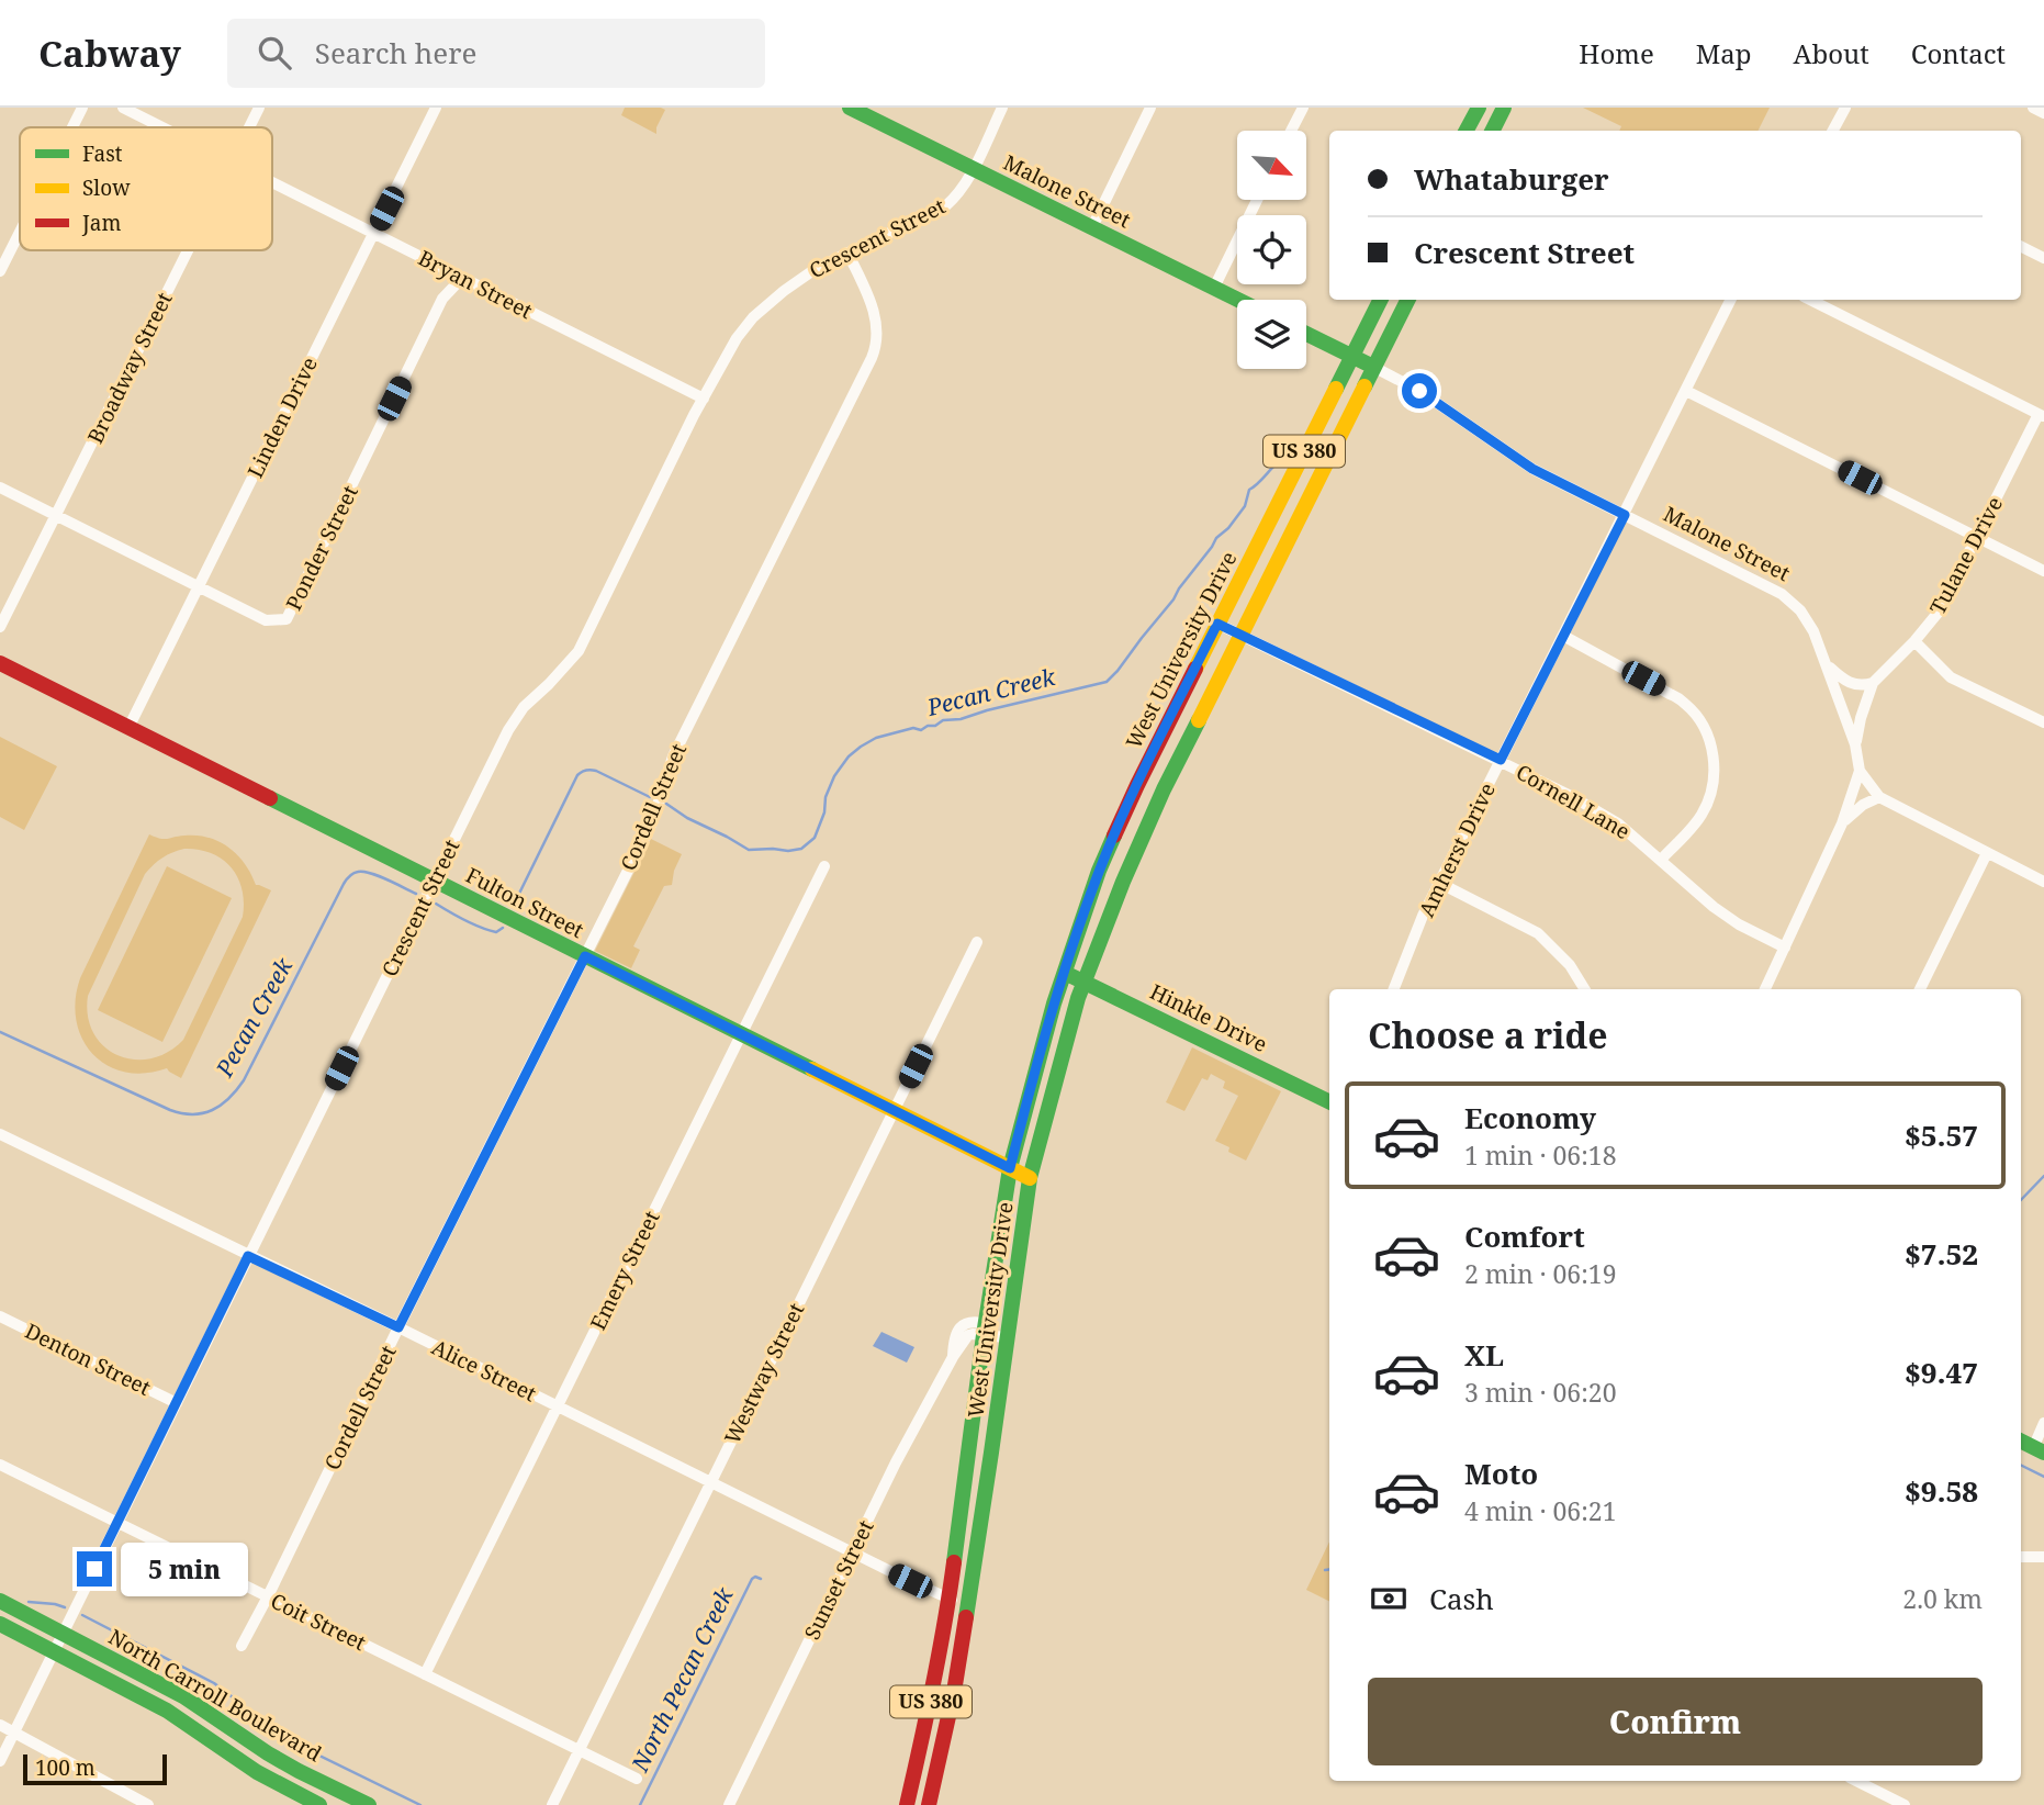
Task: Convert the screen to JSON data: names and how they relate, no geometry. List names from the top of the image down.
{
  "streets": {
    "main road": [
      "Malone Street",
      "US 380",
      "West University Drive",
      "Fulton Street",
      "Hinkle Drive",
      "North Carroll Boulevard"
    ],
    "street": [
      "Crescent Street",
      "Bryan Street",
      "Broadway Street",
      "Linden Drive",
      "Ponder Street",
      "Tulane Drive",
      "Cornell Lane",
      "Cordell Street",
      "Amherst Drive",
      "Emery Street",
      "Denton Street",
      "Alice Street",
      "Westway Street",
      "Sunset Street",
      "Coit Street"
    ]
  },
  "crossings": [
    ["Malone Street", "Crescent Street"],
    ["Malone Street", "Tulane Drive"],
    ["Malone Street", "West University Drive"],
    ["Malone Street", "Amherst Drive"],
    ["Crescent Street", "Bryan Street"],
    ["Crescent Street", "Cordell Street"],
    ["Crescent Street", "Fulton Street"],
    ["Crescent Street", "Denton Street"],
    ["Crescent Street", "Alice Street"],
    ["Crescent Street", "Coit Street"],
    ["Crescent Street", "North Carroll Boulevard"],
    ["Bryan Street", "Linden Drive"],
    ["Bryan Street", "Ponder Street"],
    ["Broadway Street", "Ponder Street"],
    ["Linden Drive", "Ponder Street"],
    ["Linden Drive", "Fulton Street"],
    ["West University Drive", "Cornell Lane"],
    ["West University Drive", "Fulton Street"],
    ["West University Drive", "Hinkle Drive"],
    ["West University Drive", "Alice Street"],
    ["West University Drive", "Sunset Street"],
    ["Cornell Lane", "Amherst Drive"],
    ["Cordell Street", "Fulton Street"],
    ["Cordell Street", "Alice Street"],
    ["Cordell Street", "Coit Street"],
    ["Fulton Street", "Emery Street"],
    ["Fulton Street", "Westway Street"],
    ["Emery Street", "Alice Street"],
    ["Emery Street", "Coit Street"],
    ["Alice Street", "Westway Street"],
    ["Alice Street", "Sunset Street"],
    ["Westway Street", "Coit Street"]
  ],
  "water": ["Pecan Creek", "North Pecan Creek"],
  "legend": ["Fast", "Slow", "Jam"],
  "scale_bar": "100 m",
  "north": "bottom right",
  "page": {
    "header": "Cabway",
    "search": "Search here",
    "nav": [
      "Home",
      "Map",
      "About",
      "Contact"
    ],
    "banner": ["Whataburger", "Crescent Street"],
    "heading": "Choose a ride",
    "list": [
      {
        "name": "Economy",
        "note": "1 min · 06:18",
        "value": "$5.57"
      },
      {
        "name": "Comfort",
        "note": "2 min · 06:19",
        "value": "$7.52"
      },
      {
        "name": "XL",
        "note": "3 min · 06:20",
        "value": "$9.47"
      },
      {
        "name": "Moto",
        "note": "4 min · 06:21",
        "value": "$9.58"
      }
    ],
    "bubble": "5 min",
    "pay": ["Cash", "2.0 km"],
    "buttons": "Confirm",
    "scale": "100 m"
  }
}
